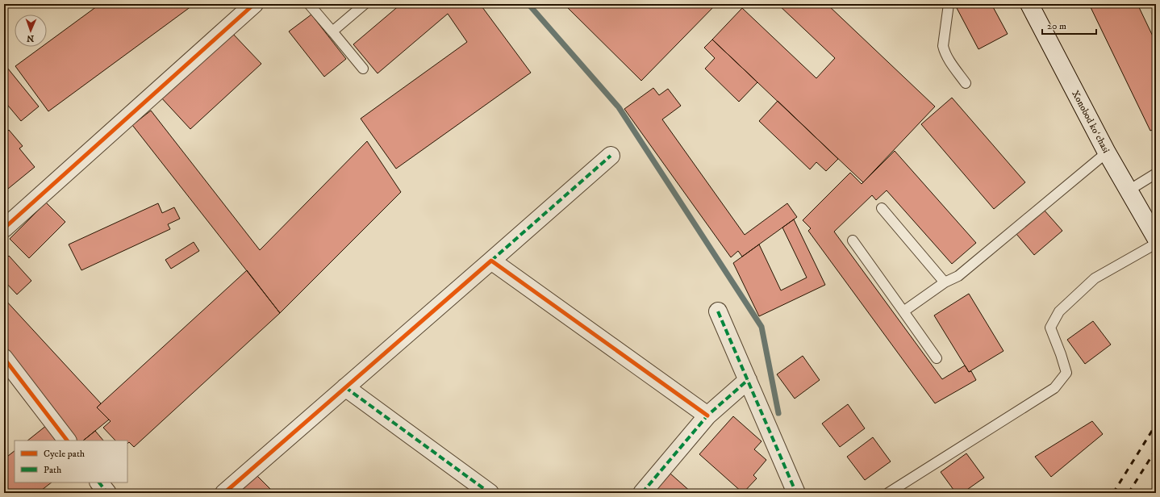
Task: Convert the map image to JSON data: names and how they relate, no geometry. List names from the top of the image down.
{
  "streets": {
    "street": ["Xonobod koʻchasi"]
  },
  "legend": ["Cycle path", "Path"],
  "scale_bar": "20 m",
  "north": "bottom"
}
